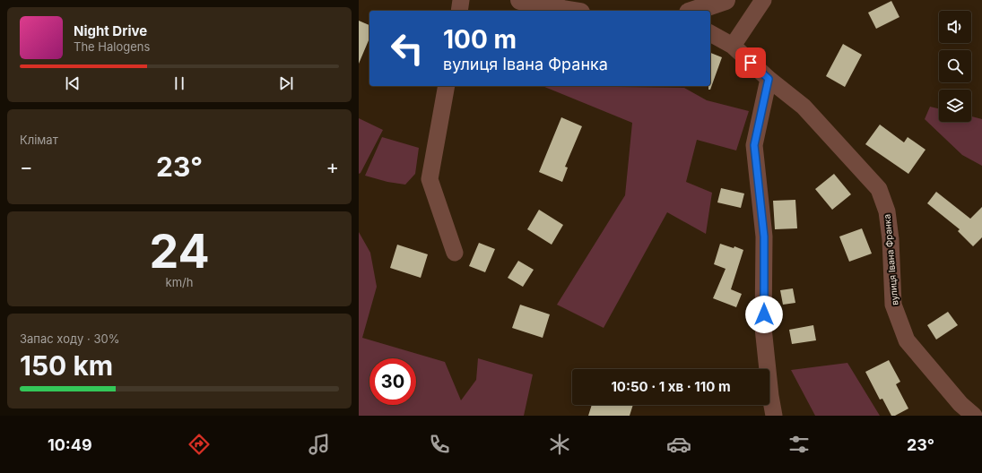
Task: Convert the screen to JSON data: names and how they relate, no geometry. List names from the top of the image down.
{
  "streets": {
    "street": ["вулиця Івана Франка"]
  },
  "page": {
    "turn": ["100 m", "вулиця Івана Франка"],
    "song": ["Night Drive", "The Halogens"],
    "tile": [
      "Клімат",
      ["24", "km/h"],
      ["Запас ходу · 30%", "150 km"]
    ],
    "heat": ["−", "23°", "+"],
    "limit": "30",
    "trip": "10:50 · 1 хв · 110 m",
    "tabs": ["10:49", "23°"]
  }
}
